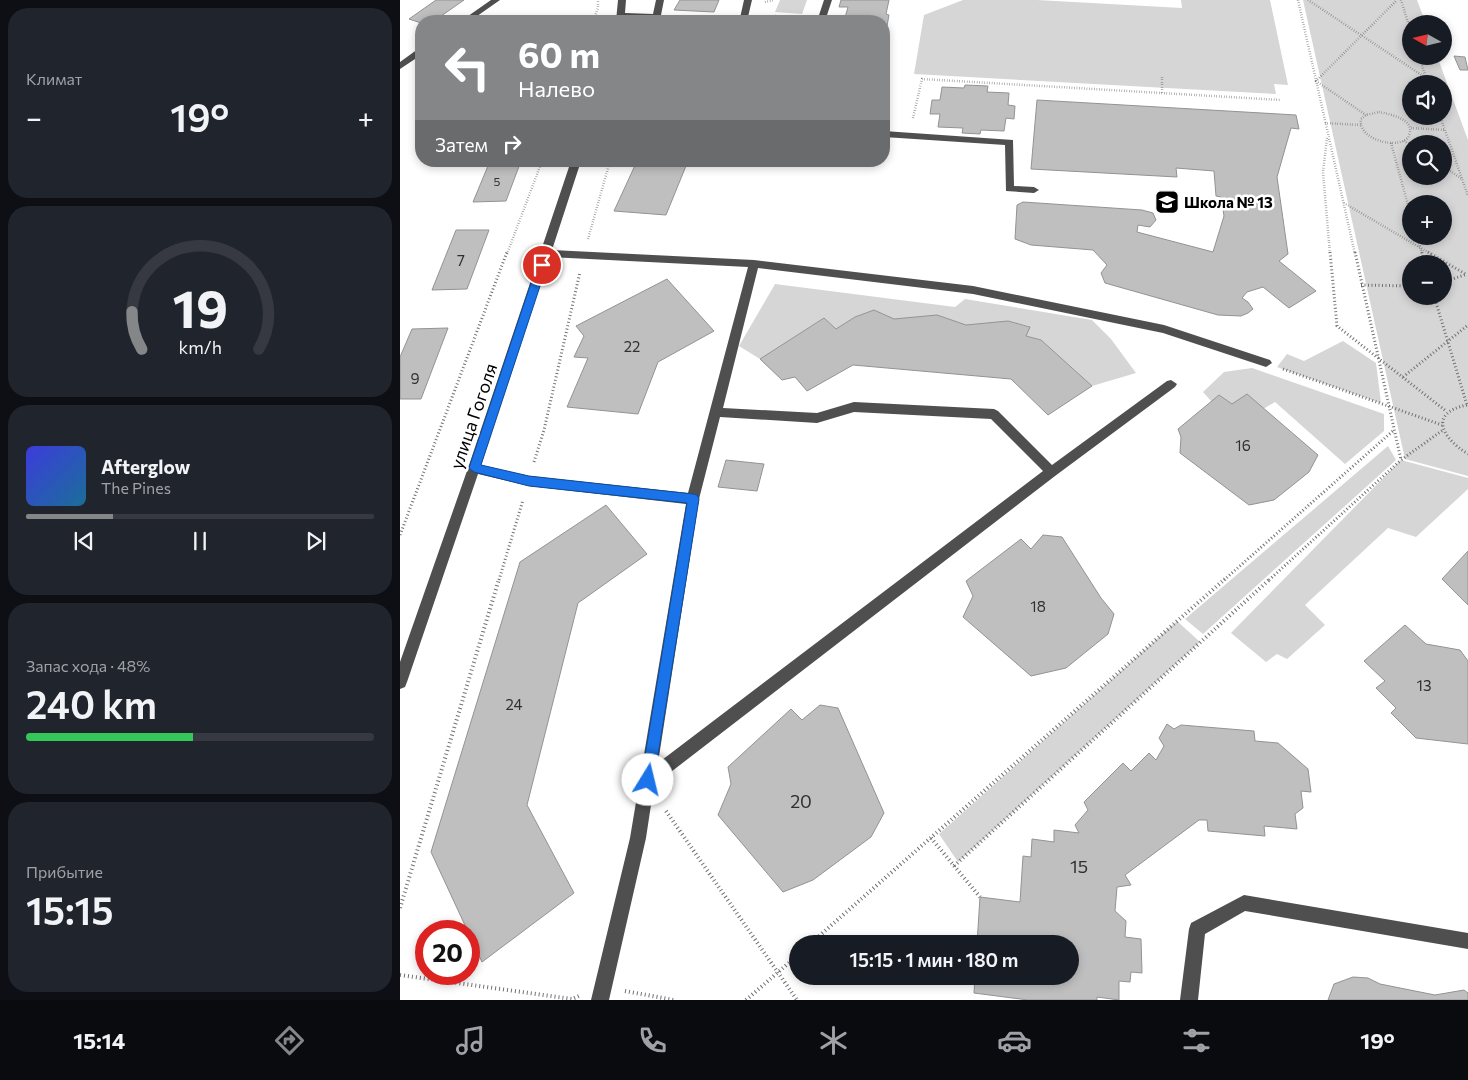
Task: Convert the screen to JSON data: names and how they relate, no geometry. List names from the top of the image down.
{
  "streets": {
    "street": ["улица Гоголя"]
  },
  "places": {
    "school or university": ["Школа № 13"]
  },
  "house_numbers": [
    "5",
    "7",
    "22",
    "9",
    "16",
    "18",
    "13",
    "24",
    "20",
    "15"
  ],
  "north": "left",
  "page": {
    "tile": [
      "Климат",
      ["Запас хода · 48%", "240 km"],
      ["Прибытие", "15:15"]
    ],
    "map_buttons": ["+", "−"],
    "turn": ["60 m", "Налево"],
    "heat": ["−", "19°", "+"],
    "then": "Затем",
    "song": ["Afterglow", "The Pines"],
    "limit": "20",
    "trip": "15:15 · 1 мин · 180 m",
    "tabs": ["15:14", "19°"],
    "gauge": ["19", "km/h"]
  }
}
